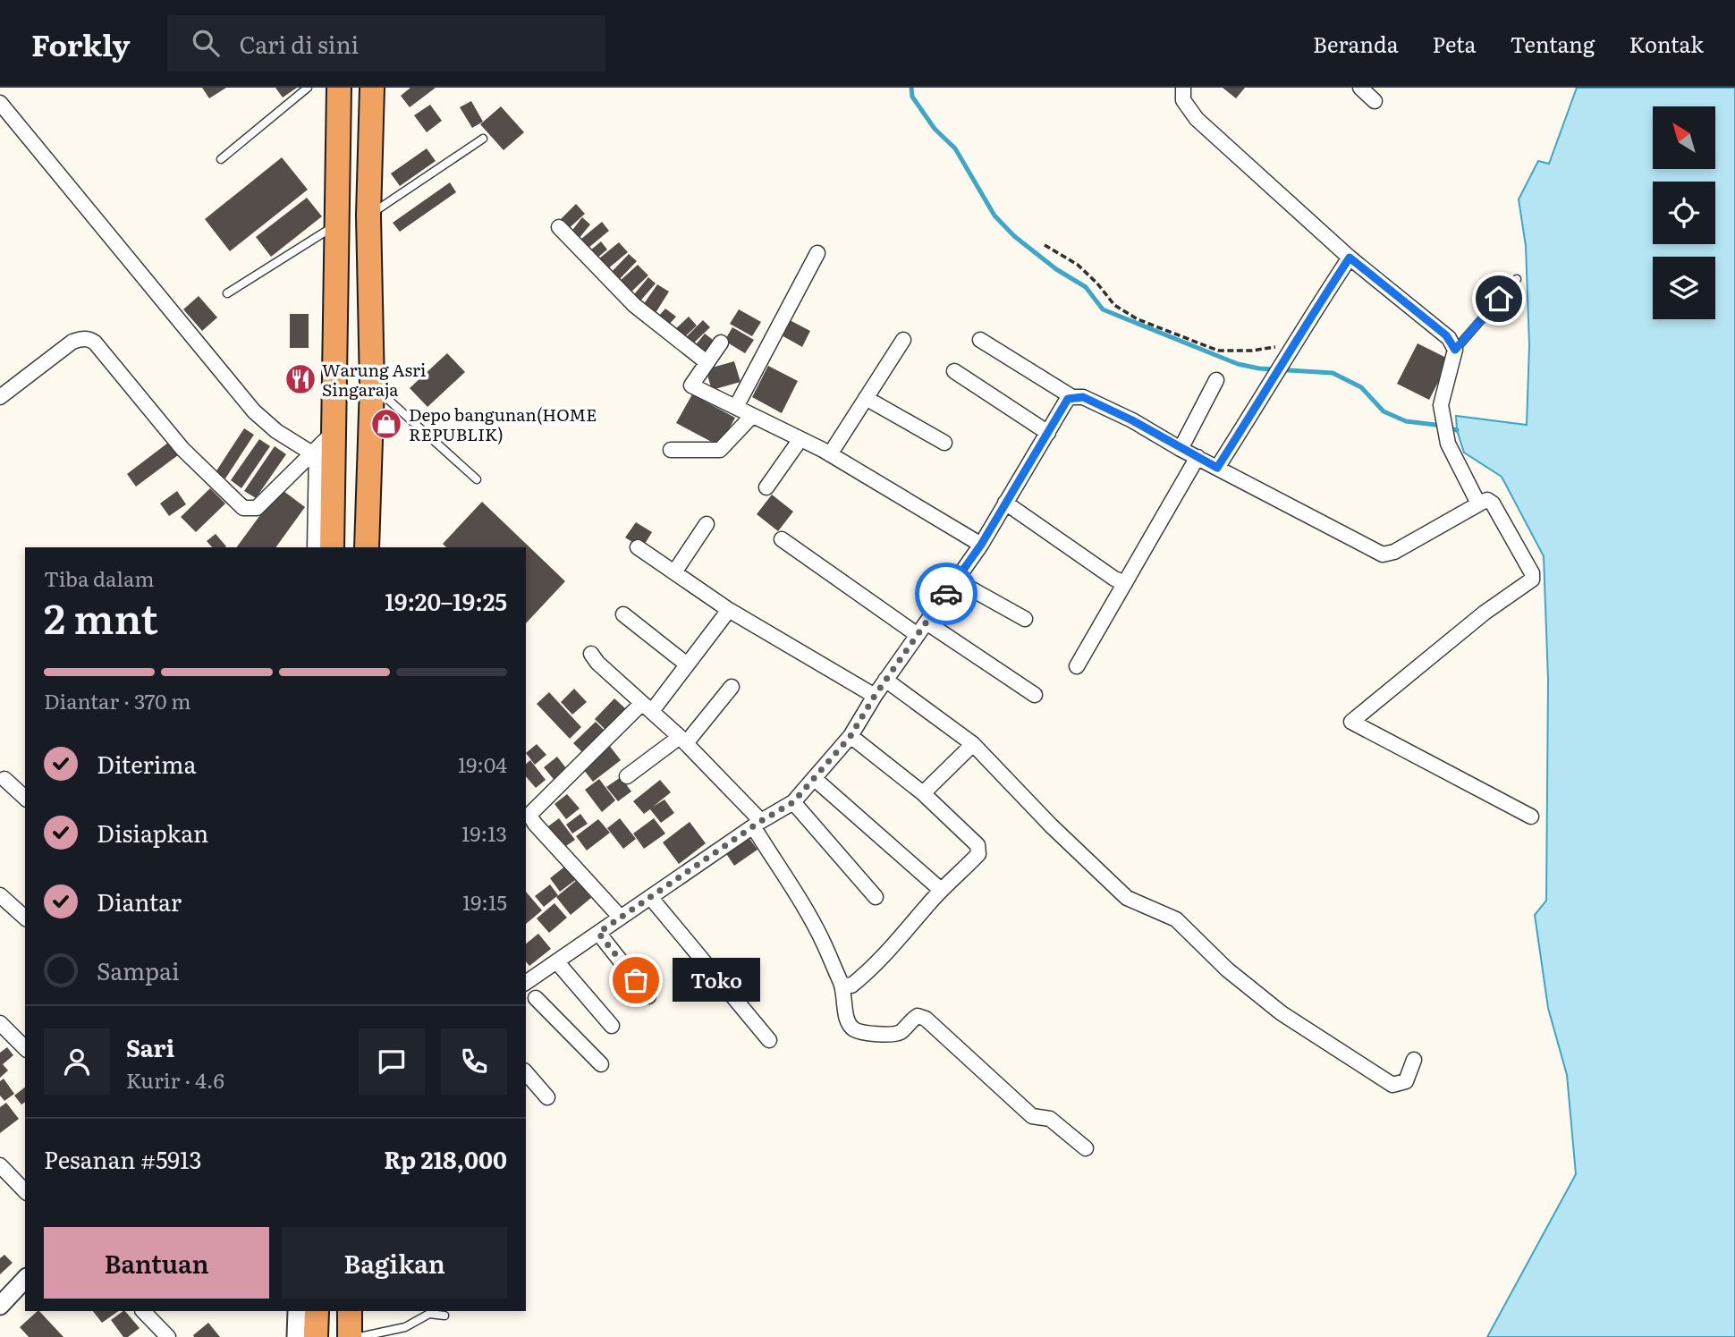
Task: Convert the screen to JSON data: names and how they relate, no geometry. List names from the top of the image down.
{
  "places": {
    "restaurant": ["Warung Asri Singaraja"],
    "shop": ["Depo bangunan(HOME REPUBLIK)"],
    "other": ["Toko"]
  },
  "north": "top left",
  "page": {
    "header": "Forkly",
    "search": "Cari di sini",
    "nav": [
      "Beranda",
      "Peta",
      "Tentang",
      "Kontak"
    ],
    "heading": ["2 mnt", "Tiba dalam", "19:20–19:25"],
    "panel": [
      "Sari",
      "Kurir · 4.6",
      "Pesanan #5913",
      "Rp 218,000"
    ],
    "bar": "Diantar · 370 m",
    "list": [
      ["Diterima", "19:04"],
      ["Disiapkan", "19:13"],
      ["Diantar", "19:15"],
      "Sampai"
    ],
    "bubble": "Toko",
    "buttons": ["Bantuan", "Bagikan"]
  }
}
